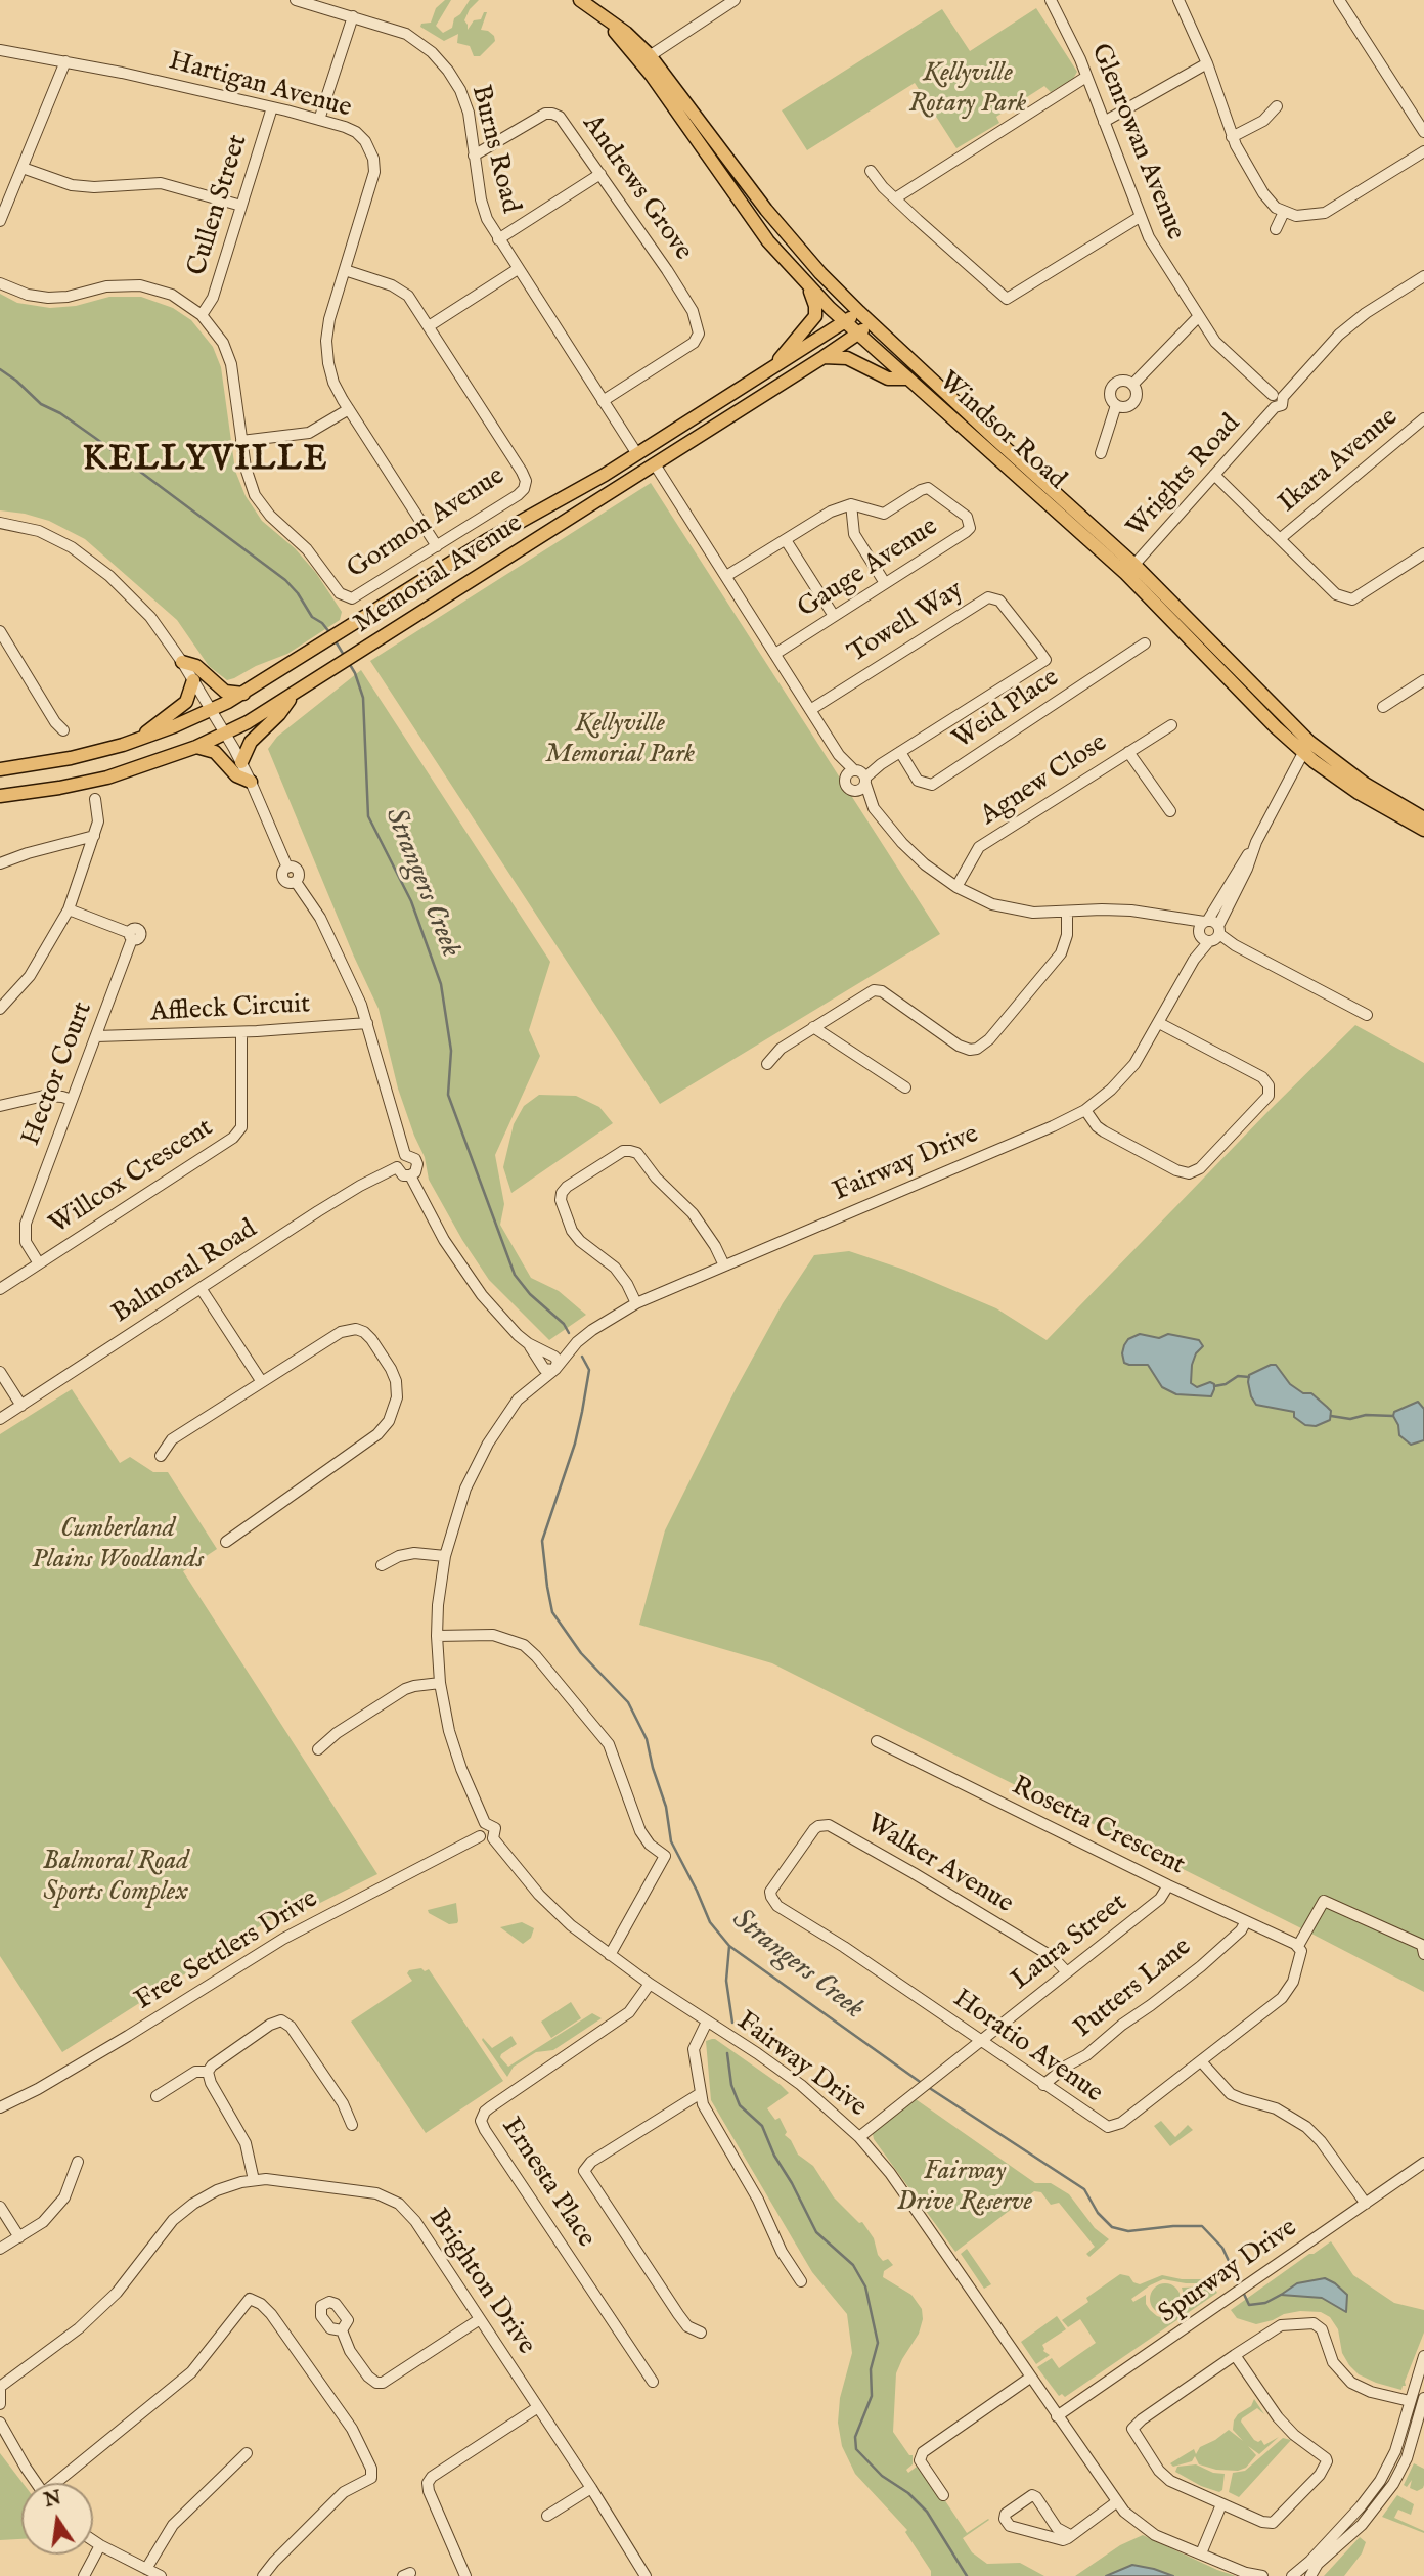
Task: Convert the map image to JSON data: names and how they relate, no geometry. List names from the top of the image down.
{
  "streets": {
    "main road": ["Windsor Road", "Memorial Avenue"],
    "street": [
      "Hartigan Avenue",
      "Glenrowan Avenue",
      "Burns Road",
      "Andrews Grove",
      "Cullen Street",
      "Ikara Avenue",
      "Wrights Road",
      "Gormon Avenue",
      "Gauge Avenue",
      "Towell Way",
      "Weid Place",
      "Agnew Close",
      "Affleck Circuit",
      "Hector Court",
      "Fairway Drive",
      "Willcox Crescent",
      "Balmoral Road",
      "Rosetta Crescent",
      "Walker Avenue",
      "Laura Street",
      "Free Settlers Drive",
      "Putters Lane",
      "Horatio Avenue",
      "Ernesta Place",
      "Spurway Drive",
      "Brighton Drive"
    ]
  },
  "crossings": [
    ["Hartigan Avenue", "Cullen Street"],
    ["Hartigan Avenue", "Gormon Avenue"],
    ["Glenrowan Avenue", "Wrights Road"],
    ["Burns Road", "Andrews Grove"],
    ["Burns Road", "Memorial Avenue"],
    ["Cullen Street", "Gormon Avenue"],
    ["Windsor Road", "Wrights Road"],
    ["Windsor Road", "Memorial Avenue"],
    ["Windsor Road", "Fairway Drive"],
    ["Towell Way", "Weid Place"],
    ["Affleck Circuit", "Hector Court"],
    ["Affleck Circuit", "Willcox Crescent"],
    ["Hector Court", "Willcox Crescent"],
    ["Fairway Drive", "Laura Street"],
    ["Fairway Drive", "Free Settlers Drive"],
    ["Fairway Drive", "Ernesta Place"],
    ["Fairway Drive", "Spurway Drive"],
    ["Rosetta Crescent", "Laura Street"],
    ["Rosetta Crescent", "Putters Lane"],
    ["Rosetta Crescent", "Horatio Avenue"],
    ["Walker Avenue", "Laura Street"],
    ["Walker Avenue", "Horatio Avenue"],
    ["Laura Street", "Horatio Avenue"],
    ["Putters Lane", "Horatio Avenue"]
  ],
  "districts": ["KELLYVILLE"],
  "water": ["Strangers Creek"],
  "parks": [
    "Kellyville Rotary Park",
    "Kellyville Memorial Park",
    "Cumberland Plains Woodlands",
    "Balmoral Road Sports Complex",
    "Fairway Drive Reserve"
  ],
  "north": "top"
}
